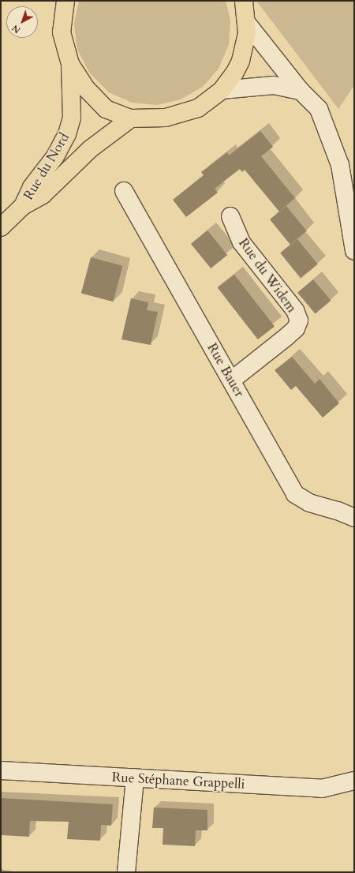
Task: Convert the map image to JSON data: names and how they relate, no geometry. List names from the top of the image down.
{
  "streets": {
    "main road": ["Rue du Nord"],
    "street": ["Rue du Widem", "Rue Bauer", "Rue Stéphane Grappelli"]
  },
  "crossings": [
    ["Rue du Widem", "Rue Bauer"]
  ],
  "north": "bottom left"
}
